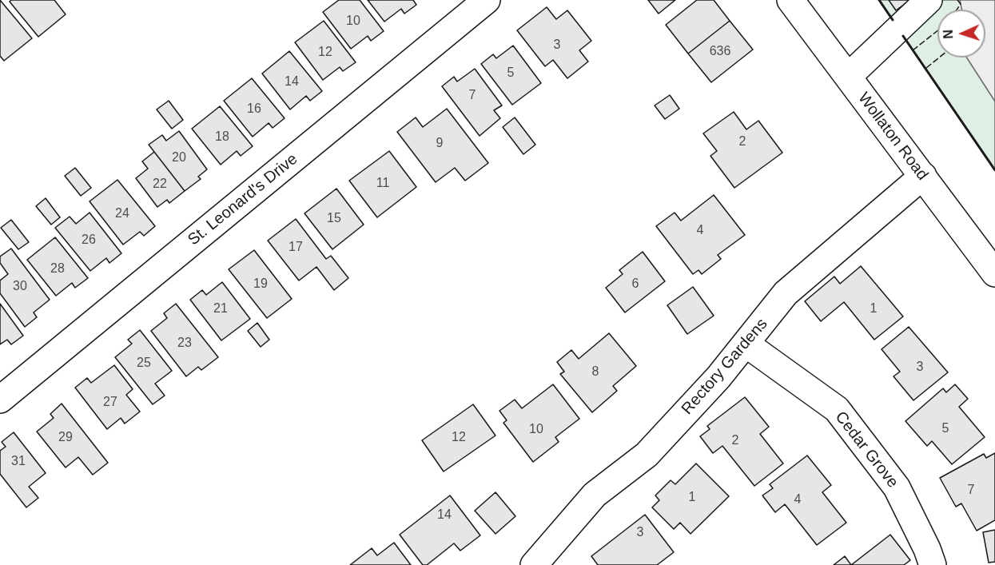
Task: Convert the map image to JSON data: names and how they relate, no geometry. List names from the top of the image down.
{
  "streets": {
    "street": [
      "Wollaton Road",
      "St. Leonard's Drive",
      "Rectory Gardens",
      "Cedar Grove"
    ]
  },
  "crossings": [
    ["Wollaton Road", "Rectory Gardens"],
    ["Rectory Gardens", "Cedar Grove"]
  ],
  "house_numbers": [
    "10",
    "3",
    "636",
    "12",
    "5",
    "14",
    "7",
    "16",
    "18",
    "2",
    "9",
    "20",
    "11",
    "22",
    "24",
    "15",
    "4",
    "26",
    "17",
    "28",
    "19",
    "6",
    "30",
    "21",
    "1",
    "23",
    "25",
    "3",
    "8",
    "27",
    "5",
    "10",
    "29",
    "12",
    "2",
    "31",
    "7",
    "1",
    "4",
    "14",
    "3"
  ],
  "north": "left"
}
